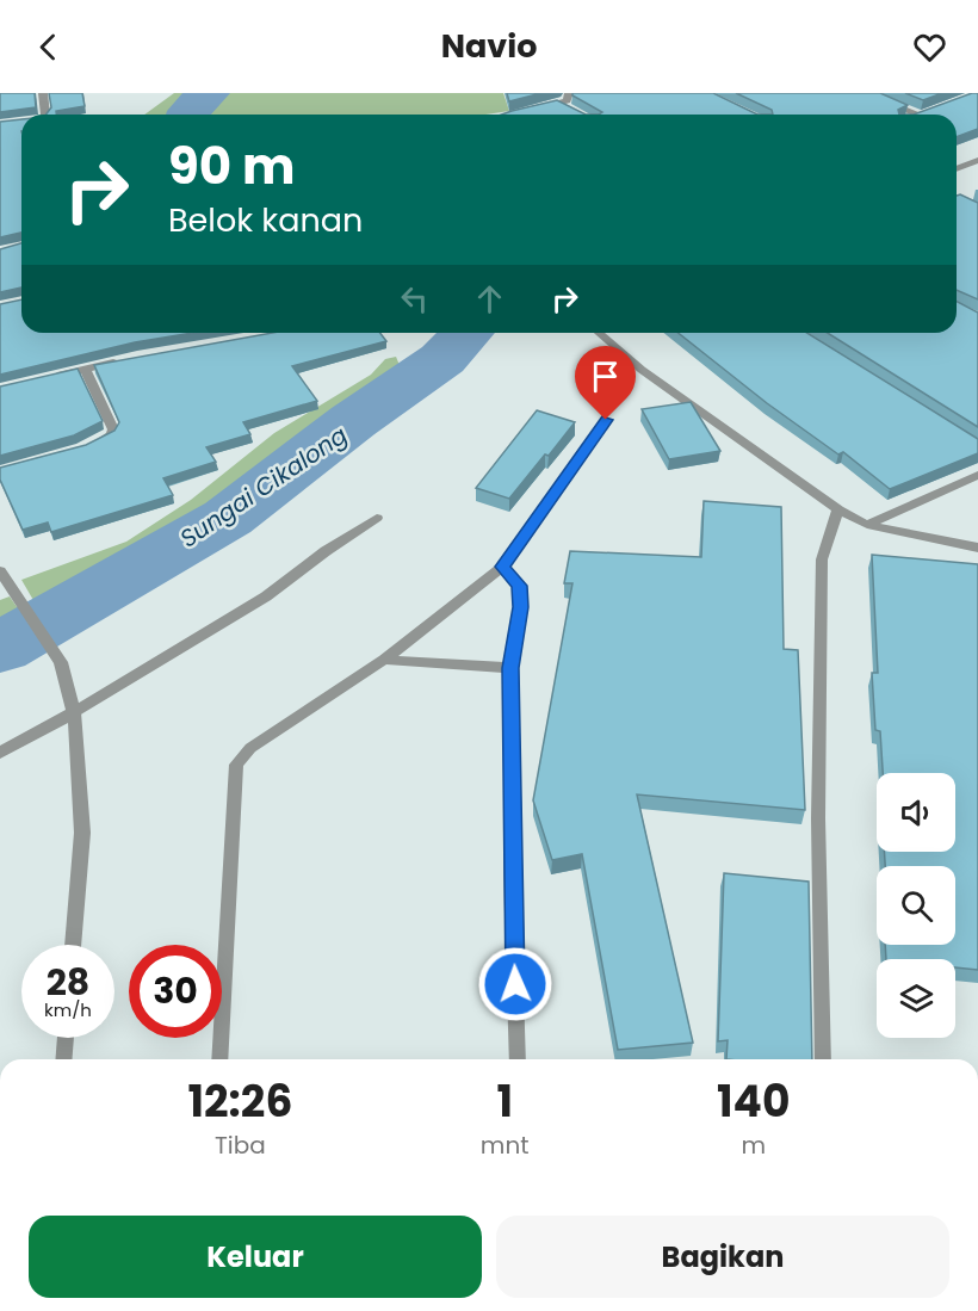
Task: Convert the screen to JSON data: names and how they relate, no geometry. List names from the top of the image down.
{
  "water": ["Sungai Cikalong"],
  "page": {
    "header": "Navio",
    "turn": ["90 m", "Belok kanan"],
    "speed": "28 km/h",
    "limit": "30",
    "eta": [
      "12:26",
      "Tiba",
      "1",
      "mnt",
      "140",
      "m"
    ],
    "buttons": ["Keluar", "Bagikan"]
  }
}
